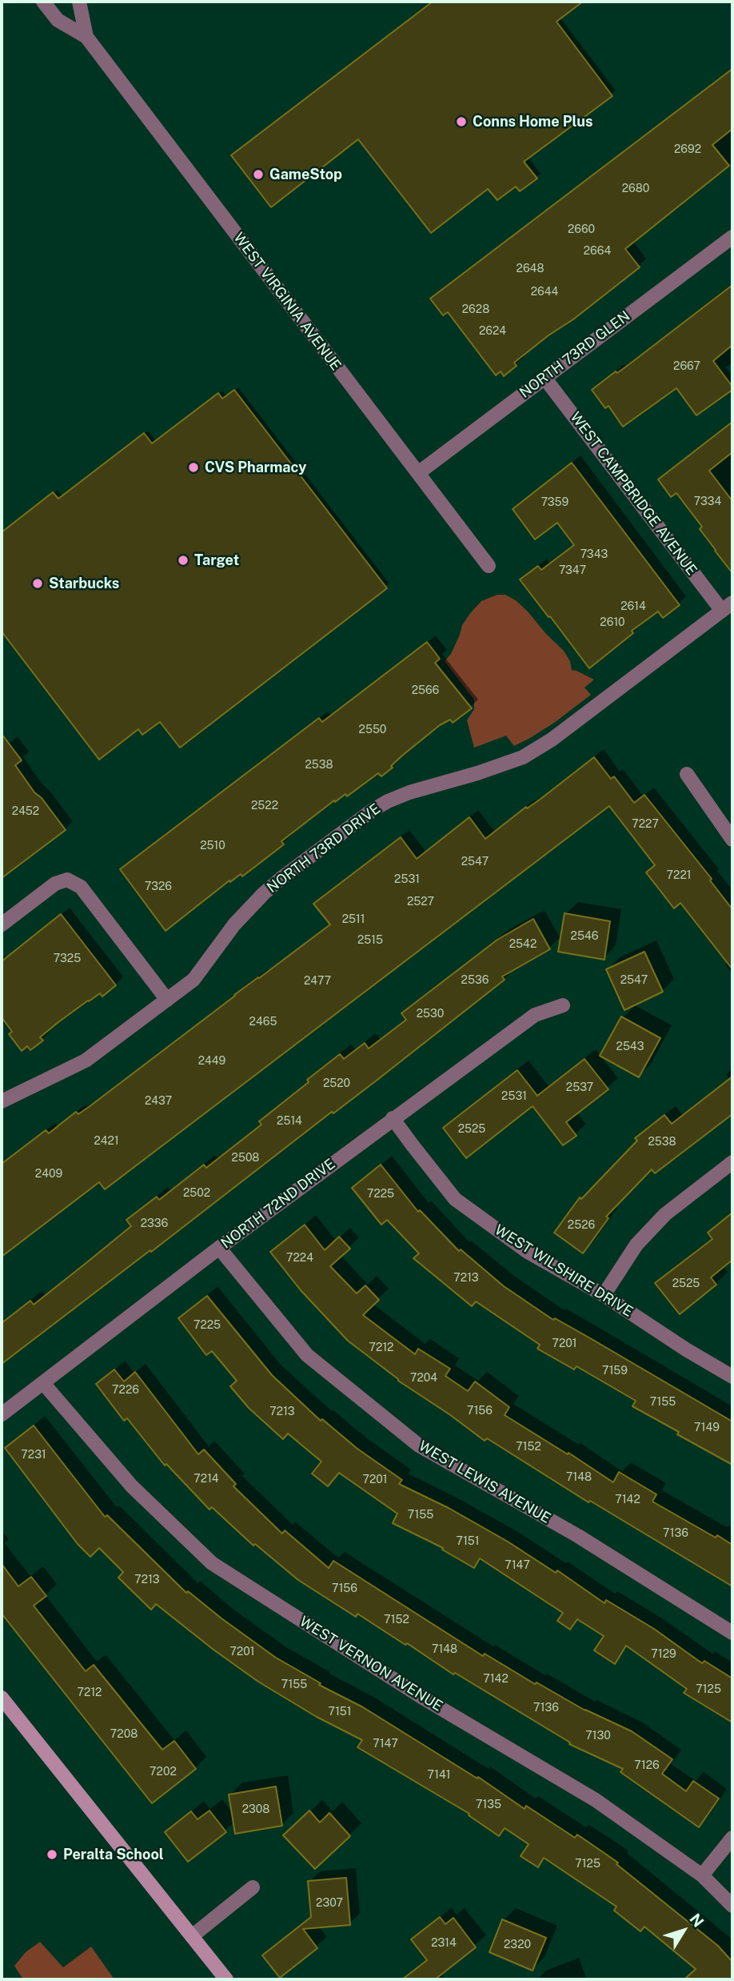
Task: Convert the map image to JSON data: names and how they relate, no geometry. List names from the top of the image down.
{
  "streets": {
    "street": [
      "WEST VIRGINIA AVENUE",
      "NORTH 73RD GLEN",
      "WEST CAMPBRIDGE AVENUE",
      "NORTH 73RD DRIVE",
      "NORTH 72ND DRIVE",
      "WEST WILSHIRE DRIVE",
      "WEST LEWIS AVENUE",
      "WEST VERNON AVENUE"
    ]
  },
  "crossings": [
    ["WEST VIRGINIA AVENUE", "NORTH 73RD GLEN"],
    ["NORTH 73RD GLEN", "WEST CAMPBRIDGE AVENUE"],
    ["WEST CAMPBRIDGE AVENUE", "NORTH 73RD DRIVE"],
    ["NORTH 72ND DRIVE", "WEST WILSHIRE DRIVE"],
    ["NORTH 72ND DRIVE", "WEST LEWIS AVENUE"],
    ["NORTH 72ND DRIVE", "WEST VERNON AVENUE"]
  ],
  "places": [
    "Conns Home Plus",
    "GameStop",
    "CVS Pharmacy",
    "Target",
    "Starbucks",
    "Peralta School"
  ],
  "house_numbers": [
    "2692",
    "2680",
    "2660",
    "2664",
    "2648",
    "2644",
    "2628",
    "2624",
    "2667",
    "7334",
    "7359",
    "7343",
    "7347",
    "2614",
    "2610",
    "2566",
    "2550",
    "2538",
    "2522",
    "2452",
    "7227",
    "2510",
    "2547",
    "7221",
    "2531",
    "7326",
    "2527",
    "2511",
    "2546",
    "2515",
    "2542",
    "7325",
    "2536",
    "2547",
    "2477",
    "2530",
    "2465",
    "2543",
    "2449",
    "2520",
    "2537",
    "2531",
    "2437",
    "2514",
    "2525",
    "2421",
    "2538",
    "2508",
    "2409",
    "2502",
    "7225",
    "2336",
    "2526",
    "7224",
    "7213",
    "2525",
    "7225",
    "7201",
    "7212",
    "7159",
    "7204",
    "7226",
    "7155",
    "7156",
    "7213",
    "7149",
    "7152",
    "7231",
    "7148",
    "7214",
    "7201",
    "7142",
    "7155",
    "7136",
    "7151",
    "7147",
    "7213",
    "7156",
    "7152",
    "7148",
    "7201",
    "7129",
    "7142",
    "7155",
    "7125",
    "7212",
    "7136",
    "7151",
    "7208",
    "7130",
    "7147",
    "7126",
    "7202",
    "7141",
    "7135",
    "2308",
    "7125",
    "2307",
    "2314",
    "2320"
  ],
  "north": "top right"
}
